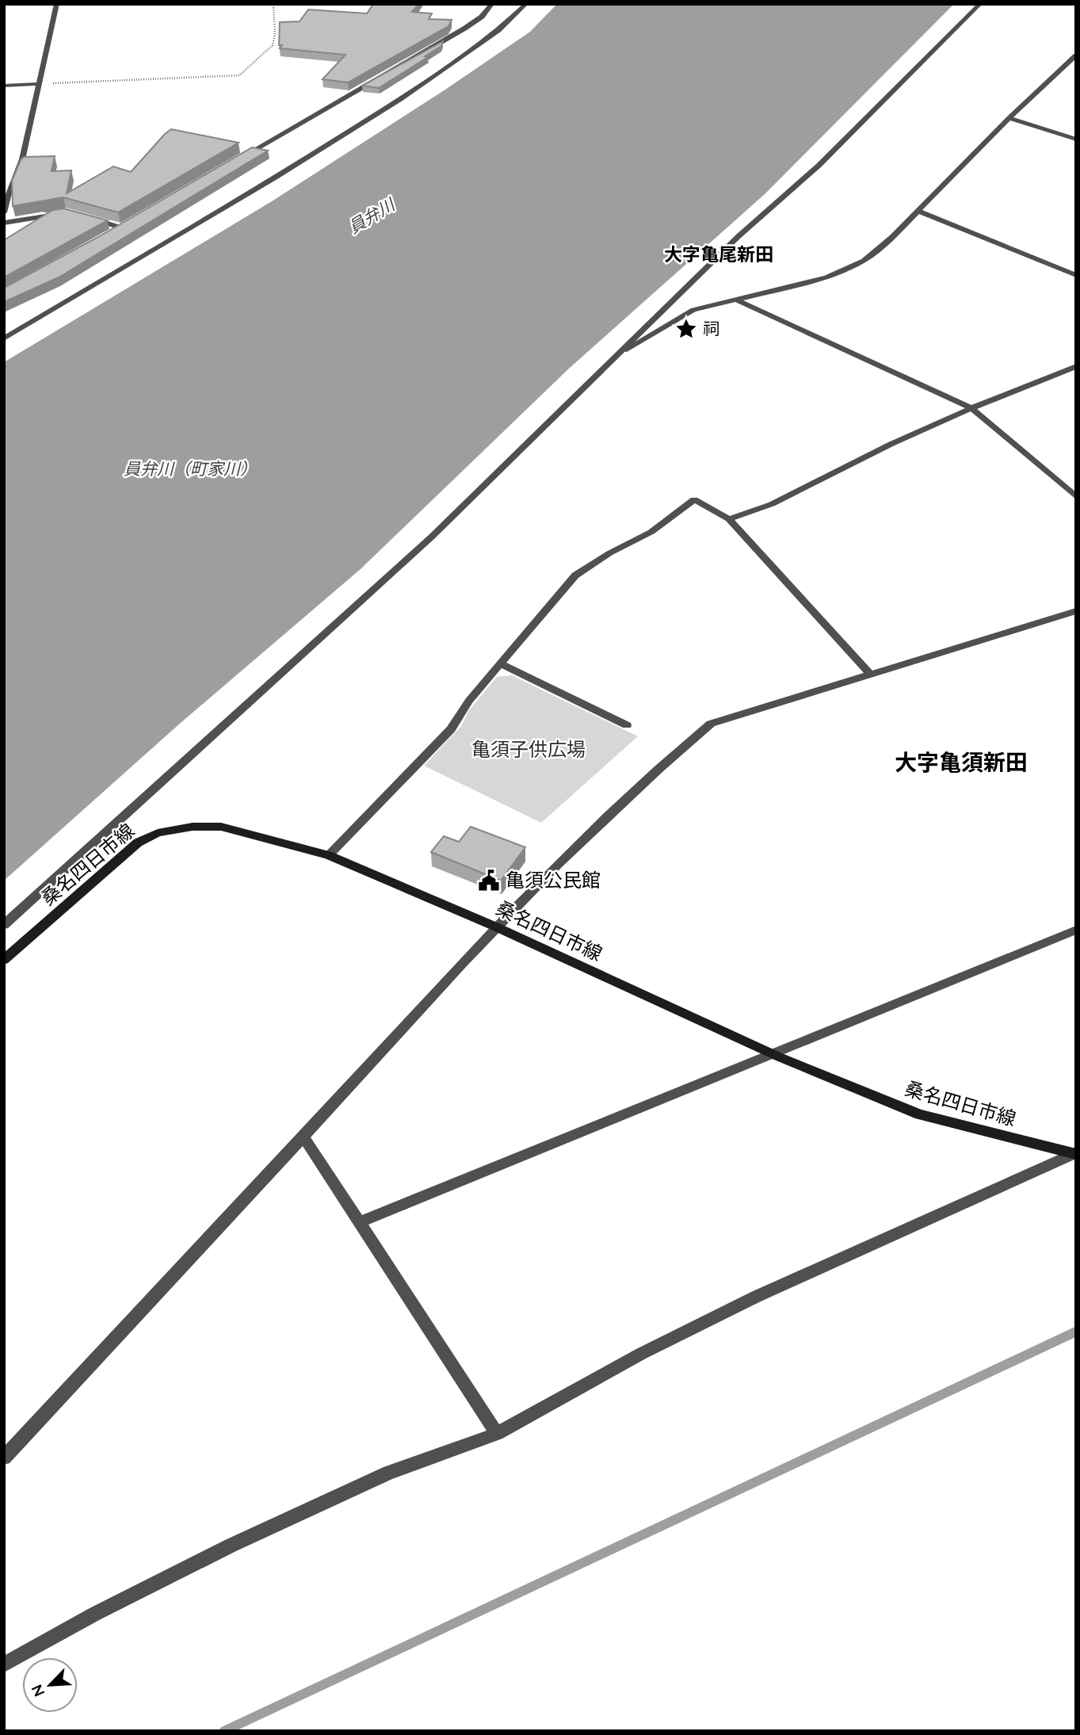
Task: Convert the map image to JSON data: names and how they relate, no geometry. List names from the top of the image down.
{
  "streets": {
    "main road": ["桑名四日市線"]
  },
  "districts": ["大字亀尾新田", "大字亀須新田"],
  "water": ["員弁川", "員弁川（町家川）"],
  "parks": ["亀須子供広場"],
  "places": {
    "place": ["祠"],
    "public building": ["亀須公民館"]
  },
  "north": "bottom left"
}
